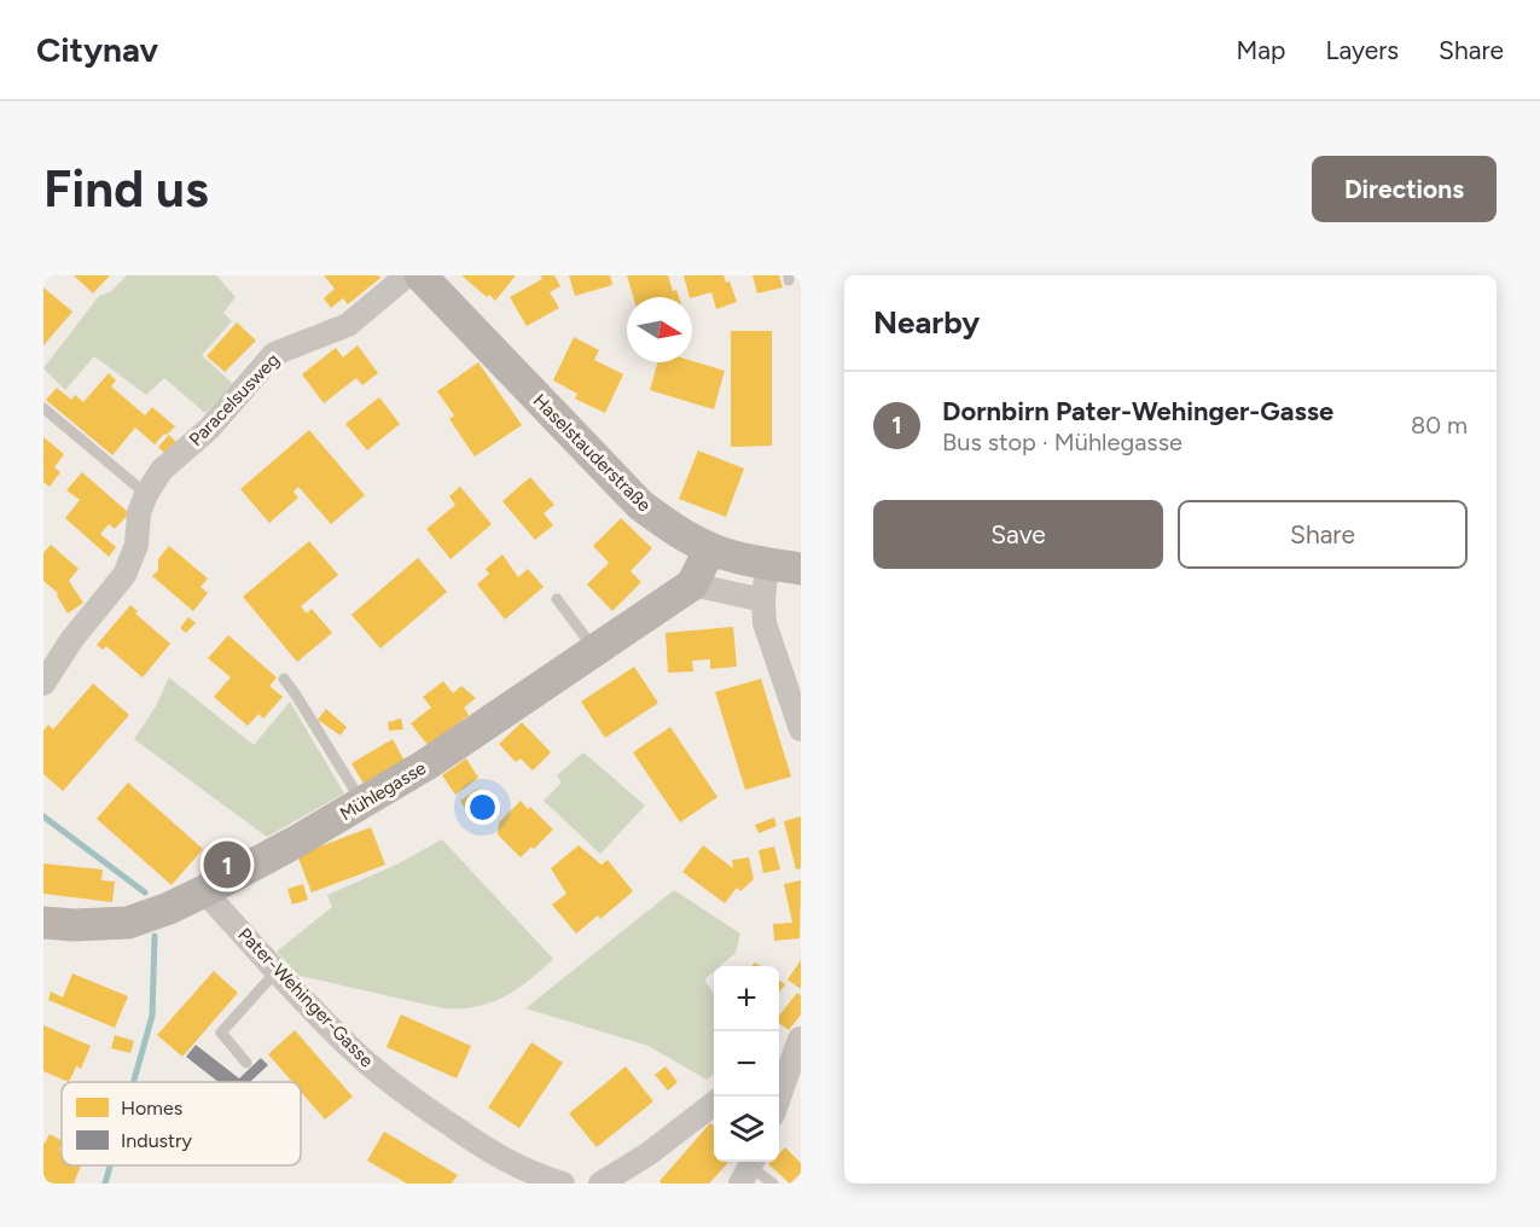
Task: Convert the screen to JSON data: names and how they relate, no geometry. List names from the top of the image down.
{
  "streets": {
    "street": [
      "Paracelsusweg",
      "Haselstauderstraße",
      "Mühlegasse",
      "Pater-Wehinger-Gasse"
    ]
  },
  "crossings": [
    ["Haselstauderstraße", "Mühlegasse"],
    ["Mühlegasse", "Pater-Wehinger-Gasse"]
  ],
  "legend": ["Homes", "Industry"],
  "north": "right",
  "page": {
    "header": "Citynav",
    "nav": ["Map", "Layers", "Share"],
    "buttons": [
      "Directions",
      ["Save", "Share"]
    ],
    "title": "Find us",
    "heading": "Nearby",
    "list": [
      {
        "mark": "1",
        "name": "Dornbirn Pater-Wehinger-Gasse",
        "note": "Bus stop · Mühlegasse",
        "value": "80 m"
      }
    ],
    "pins": "1",
    "map_buttons": ["+", "−"]
  }
}
